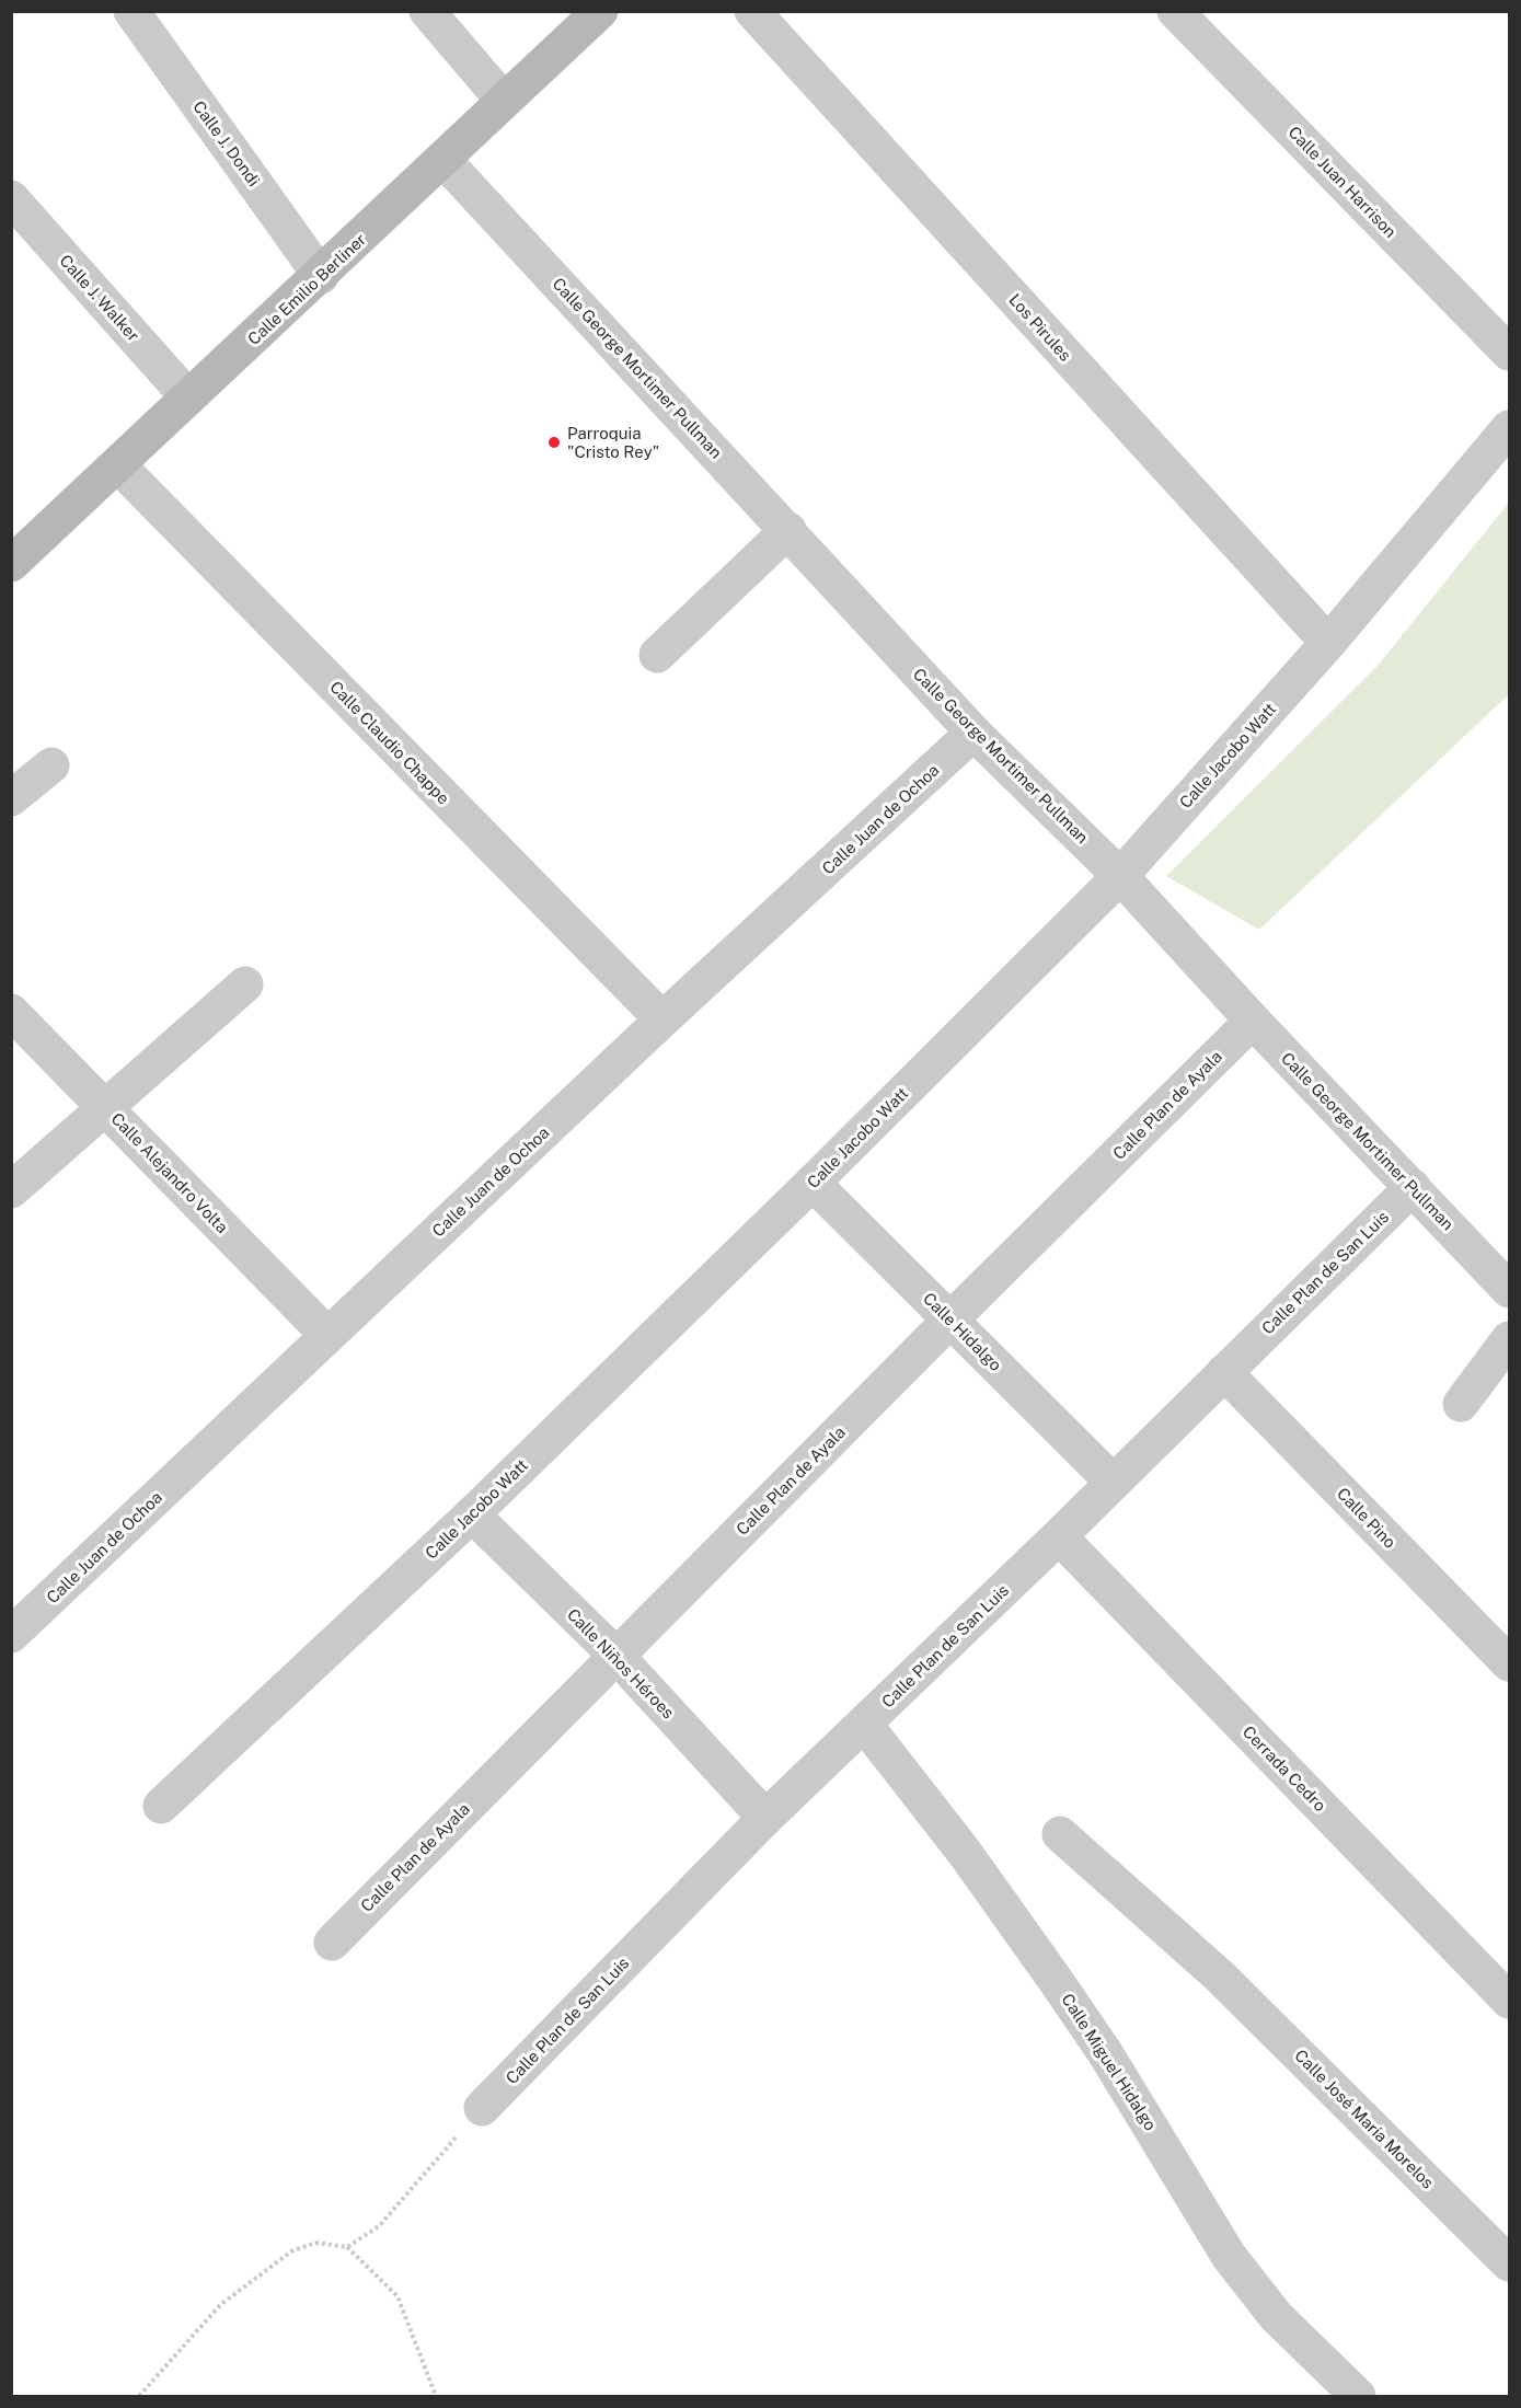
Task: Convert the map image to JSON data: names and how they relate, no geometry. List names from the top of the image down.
{
  "streets": {
    "street": [
      "Calle J. Dondi",
      "Calle Juan Harrison",
      "Calle Emilio Berliner",
      "Calle J. Walker",
      "Los Pirules",
      "Calle George Mortimer Pullman",
      "Calle Claudio Chappe",
      "Calle Jacobo Watt",
      "Calle Juan de Ochoa",
      "Calle Plan de Ayala",
      "Calle Alejandro Volta",
      "Calle Plan de San Luis",
      "Calle Hidalgo",
      "Calle Pino",
      "Calle Niños Héroes",
      "Cerrada Cedro",
      "Calle Miguel Hidalgo",
      "Calle José María Morelos"
    ]
  },
  "crossings": [
    ["Calle J. Dondi", "Calle Emilio Berliner"],
    ["Calle Emilio Berliner", "Calle J. Walker"],
    ["Calle Emilio Berliner", "Calle George Mortimer Pullman"],
    ["Calle Emilio Berliner", "Calle Claudio Chappe"],
    ["Los Pirules", "Calle Jacobo Watt"],
    ["Calle George Mortimer Pullman", "Calle Jacobo Watt"],
    ["Calle George Mortimer Pullman", "Calle Juan de Ochoa"],
    ["Calle George Mortimer Pullman", "Calle Plan de Ayala"],
    ["Calle George Mortimer Pullman", "Calle Plan de San Luis"],
    ["Calle Claudio Chappe", "Calle Juan de Ochoa"],
    ["Calle Jacobo Watt", "Calle Hidalgo"],
    ["Calle Jacobo Watt", "Calle Niños Héroes"],
    ["Calle Juan de Ochoa", "Calle Alejandro Volta"],
    ["Calle Plan de Ayala", "Calle Hidalgo"],
    ["Calle Plan de Ayala", "Calle Niños Héroes"],
    ["Calle Plan de San Luis", "Calle Hidalgo"],
    ["Calle Plan de San Luis", "Calle Pino"],
    ["Calle Plan de San Luis", "Calle Niños Héroes"],
    ["Calle Plan de San Luis", "Cerrada Cedro"],
    ["Calle Plan de San Luis", "Calle Miguel Hidalgo"]
  ],
  "places": ["Parroquia \"Cristo Rey\""]
}
